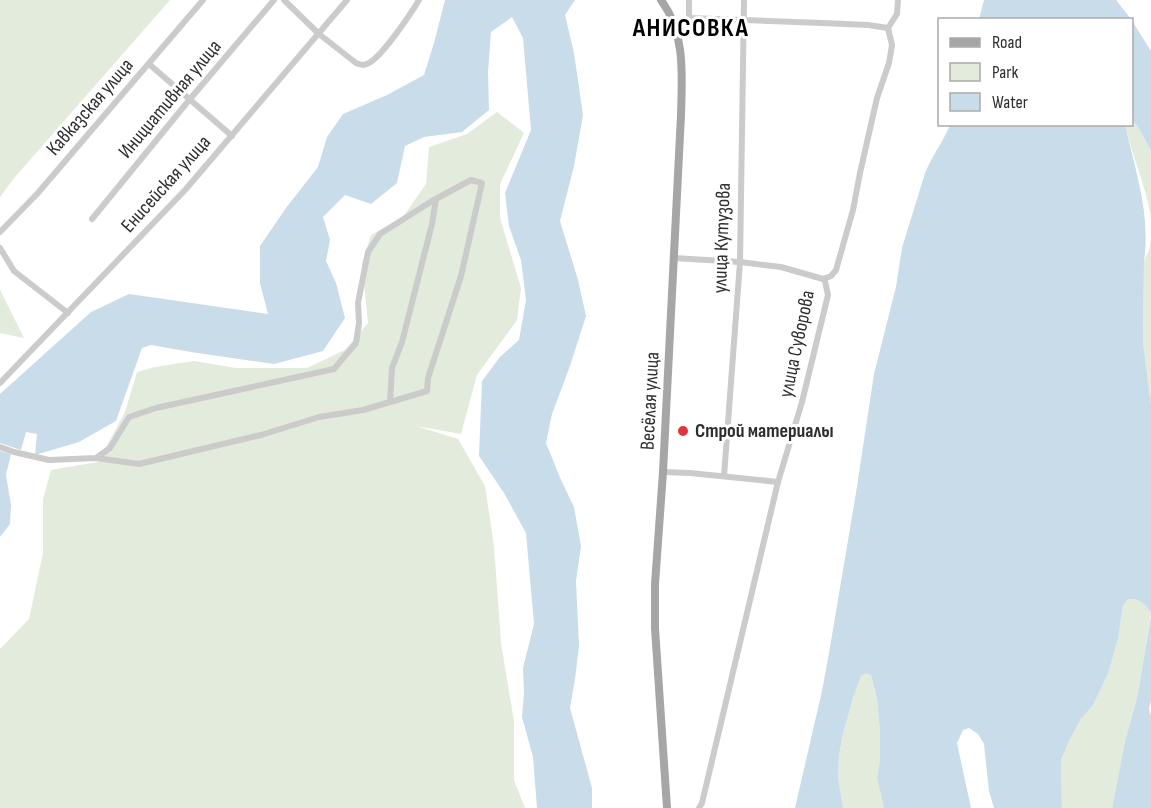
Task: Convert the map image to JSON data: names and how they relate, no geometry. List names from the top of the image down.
{
  "streets": {
    "main road": ["Весёлая улица"],
    "street": [
      "Инициативная улица",
      "Кавказская улица",
      "Енисейская улица",
      "улица Кутузова",
      "улица Суворова"
    ]
  },
  "districts": ["АНИСОВКА"],
  "places": ["Строй материалы"],
  "legend": ["Road", "Park", "Water"]
}
